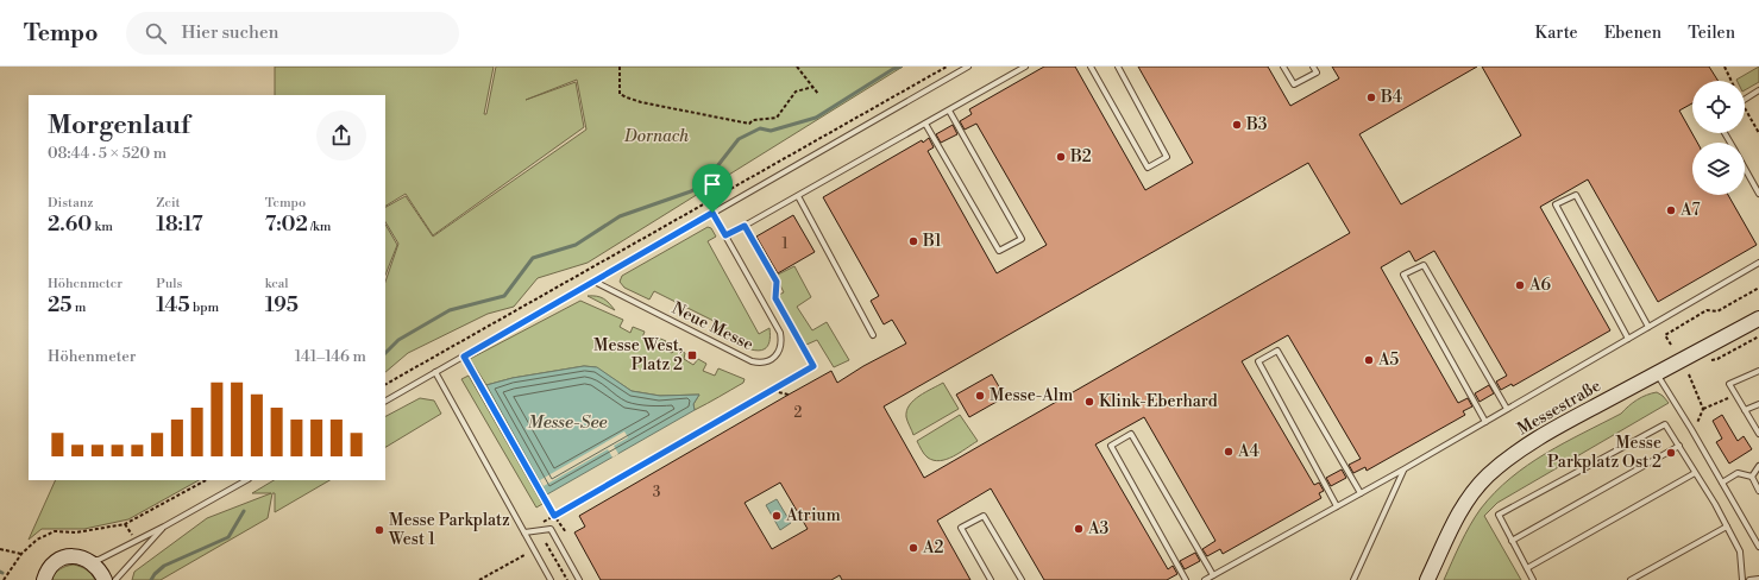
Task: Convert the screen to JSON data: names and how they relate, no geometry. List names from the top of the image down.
{
  "streets": {
    "street": ["Messestraße"],
    "lane": ["Neue Messe"]
  },
  "water": ["Messe-See"],
  "parks": ["Dornach"],
  "places": {
    "other": [
      "B4",
      "B3",
      "B2",
      "A7",
      "B1",
      "A6",
      "A5",
      "Messe-Alm",
      "Klink-Eberhard",
      "A4",
      "Messe Parkplatz Ost 2",
      "Atrium",
      "A3",
      "Messe Parkplatz West 1",
      "A2"
    ],
    "transit": ["Messe West, Platz 2"]
  },
  "house_numbers": ["1", "2", "3"],
  "page": {
    "header": "Tempo",
    "search": "Hier suchen",
    "nav": ["Karte", "Ebenen", "Teilen"],
    "heading": ["Morgenlauf", "08:44 · 5 × 520 m"],
    "stats": [
      ["Distanz", "2.60 km"],
      ["Zeit", "18:17"],
      ["Tempo", "7:02 /km"],
      ["Höhenmeter", "25 m"],
      ["Puls", "145 bpm"],
      ["kcal", "195"]
    ],
    "chart": ["Höhenmeter", "141–146 m"]
  }
}
